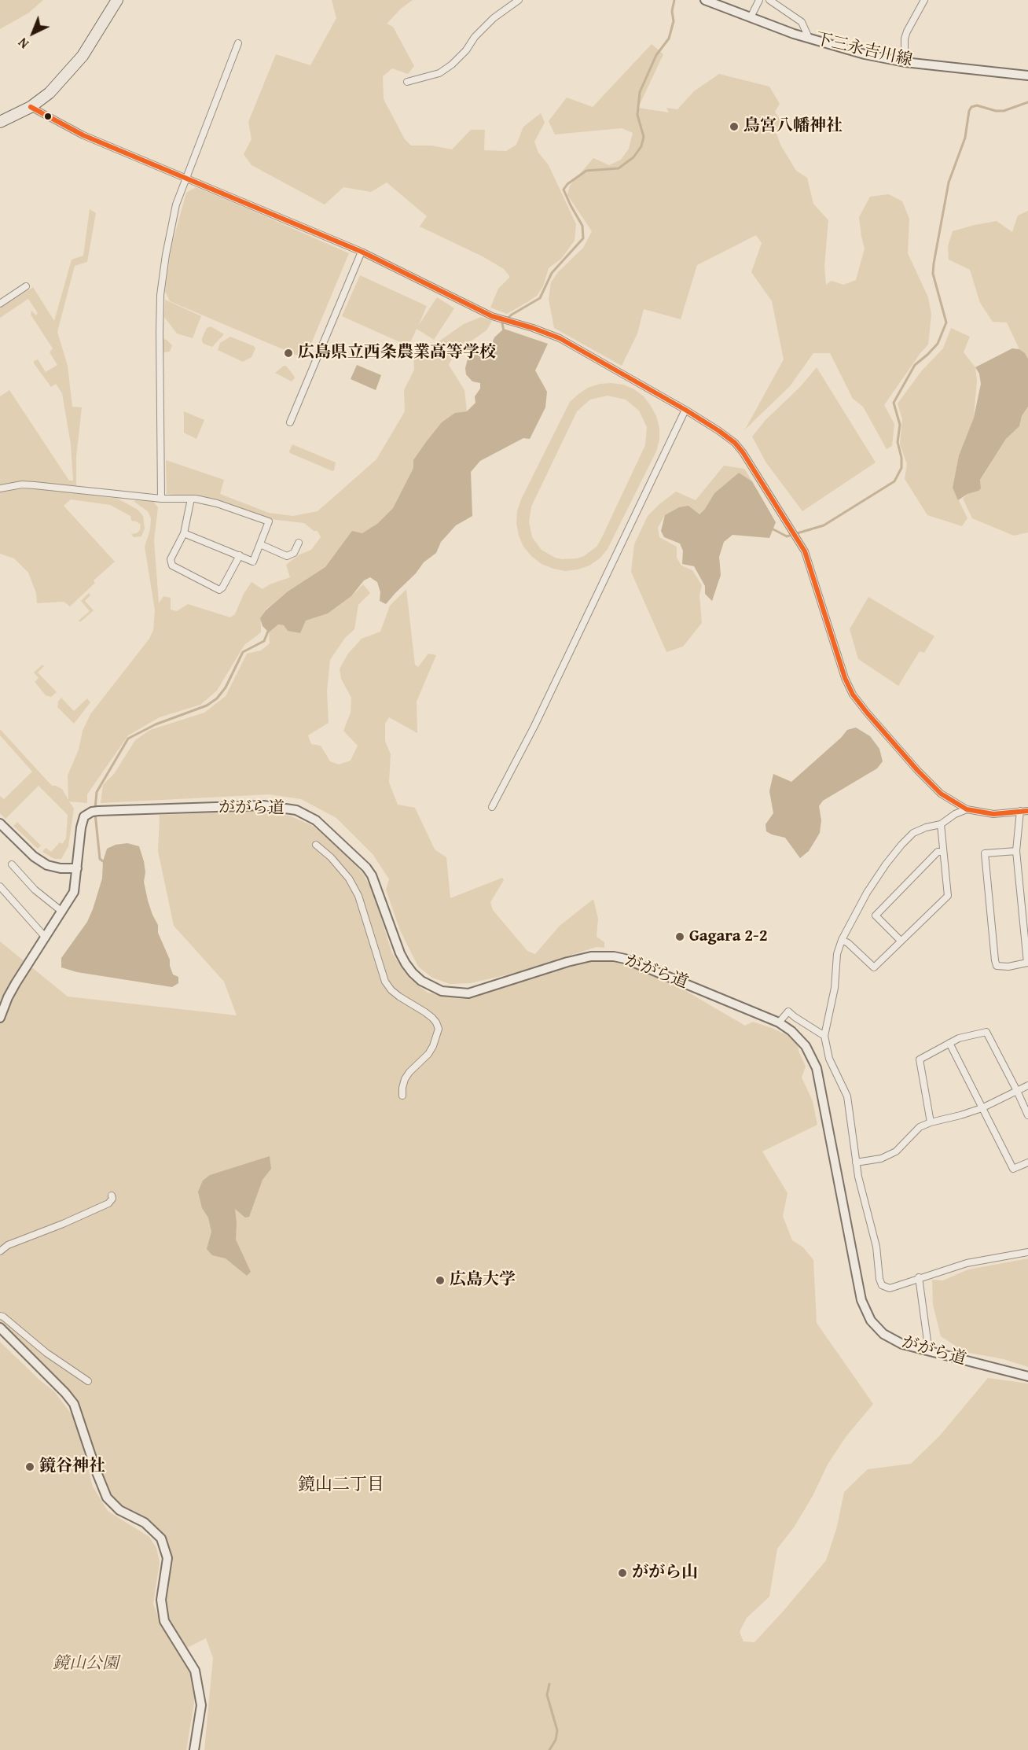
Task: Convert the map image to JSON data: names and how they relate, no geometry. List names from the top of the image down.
{
  "streets": {
    "street": ["下三永吉川線", "ががら道"]
  },
  "districts": ["鏡山二丁目"],
  "parks": ["鏡山公園"],
  "places": [
    "鳥宮八幡神社",
    "広島県立西条農業高等学校",
    "Gagara 2-2",
    "広島大学",
    "鏡谷神社",
    "ががら山"
  ],
  "north": "bottom left"
}
